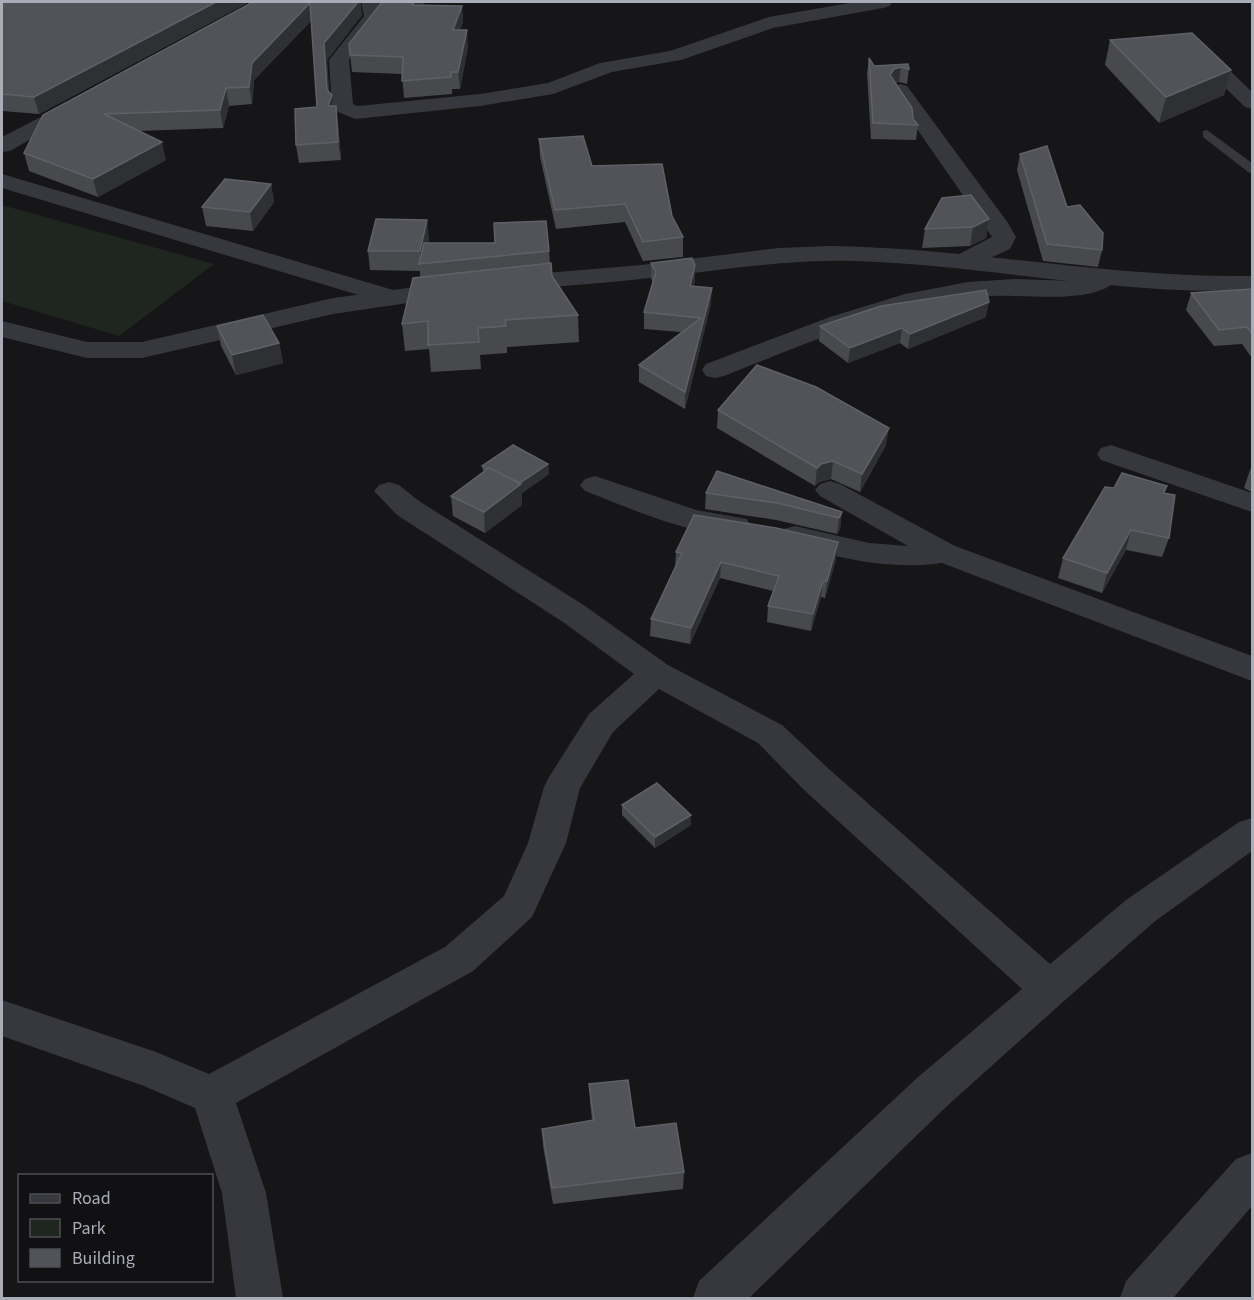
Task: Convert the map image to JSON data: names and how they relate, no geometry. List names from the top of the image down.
{
  "legend": ["Road", "Park", "Building"]
}
